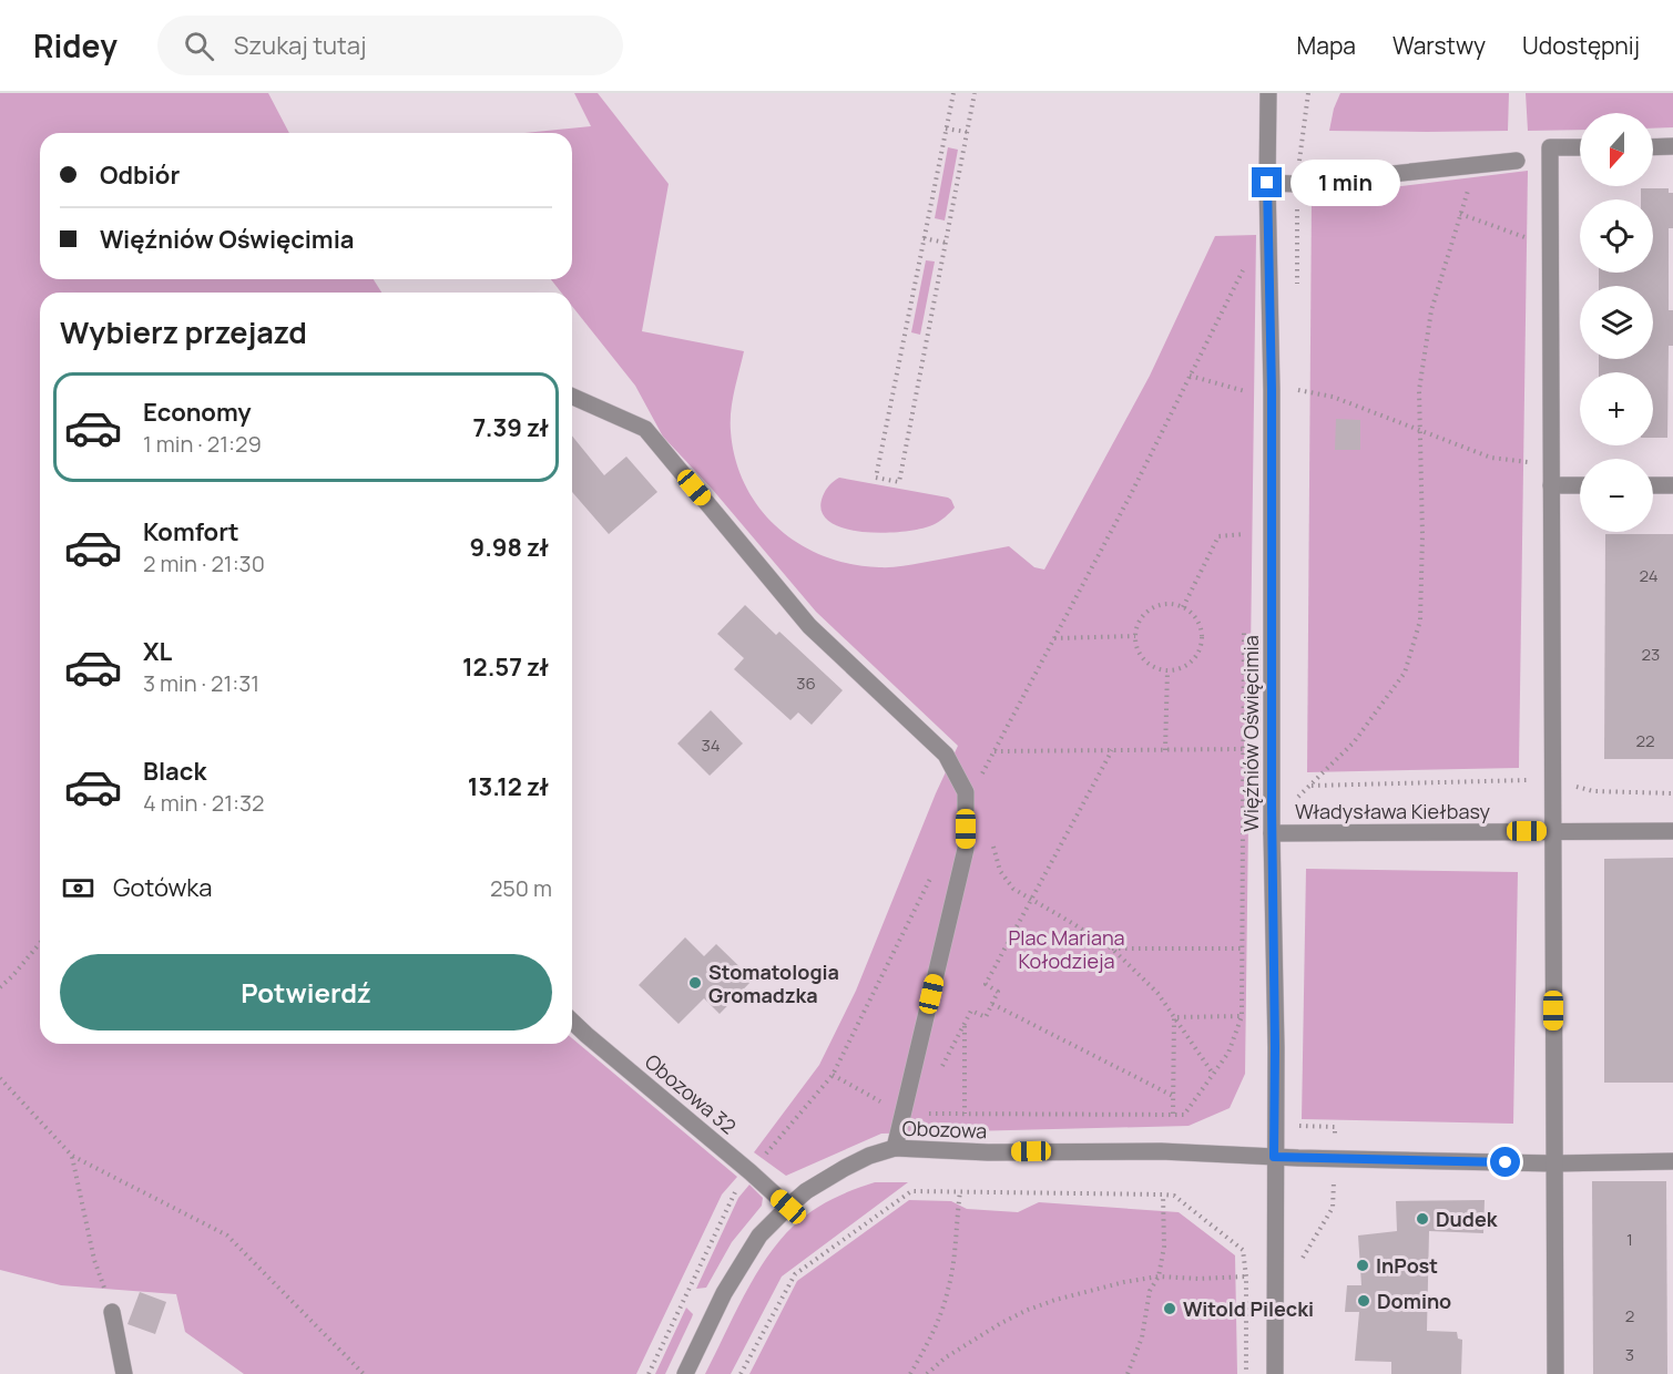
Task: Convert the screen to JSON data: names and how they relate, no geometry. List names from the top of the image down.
{
  "streets": {
    "street": [
      "Więźniów Oświęcimia",
      "Władysława Kiełbasy",
      "Obozowa 32",
      "Obozowa"
    ]
  },
  "crossings": [
    ["Więźniów Oświęcimia", "Władysława Kiełbasy"],
    ["Więźniów Oświęcimia", "Obozowa"],
    ["Obozowa 32", "Obozowa"]
  ],
  "parks": ["Plac Mariana Kołodzieja"],
  "places": [
    "Stomatologia Gromadzka",
    "Dudek",
    "InPost",
    "Domino",
    "Witold Pilecki"
  ],
  "house_numbers": [
    "24",
    "23",
    "36",
    "22",
    "34",
    "1",
    "2",
    "3"
  ],
  "north": "bottom",
  "page": {
    "header": "Ridey",
    "search": "Szukaj tutaj",
    "nav": ["Mapa", "Warstwy", "Udostępnij"],
    "map_buttons": ["+", "−"],
    "banner": ["Odbiór", "Więźniów Oświęcimia"],
    "bubble": "1 min",
    "heading": "Wybierz przejazd",
    "list": [
      {
        "name": "Economy",
        "note": "1 min · 21:29",
        "value": "7.39 zł"
      },
      {
        "name": "Komfort",
        "note": "2 min · 21:30",
        "value": "9.98 zł"
      },
      {
        "name": "XL",
        "note": "3 min · 21:31",
        "value": "12.57 zł"
      },
      {
        "name": "Black",
        "note": "4 min · 21:32",
        "value": "13.12 zł"
      }
    ],
    "pay": ["Gotówka", "250 m"],
    "buttons": "Potwierdź"
  }
}
